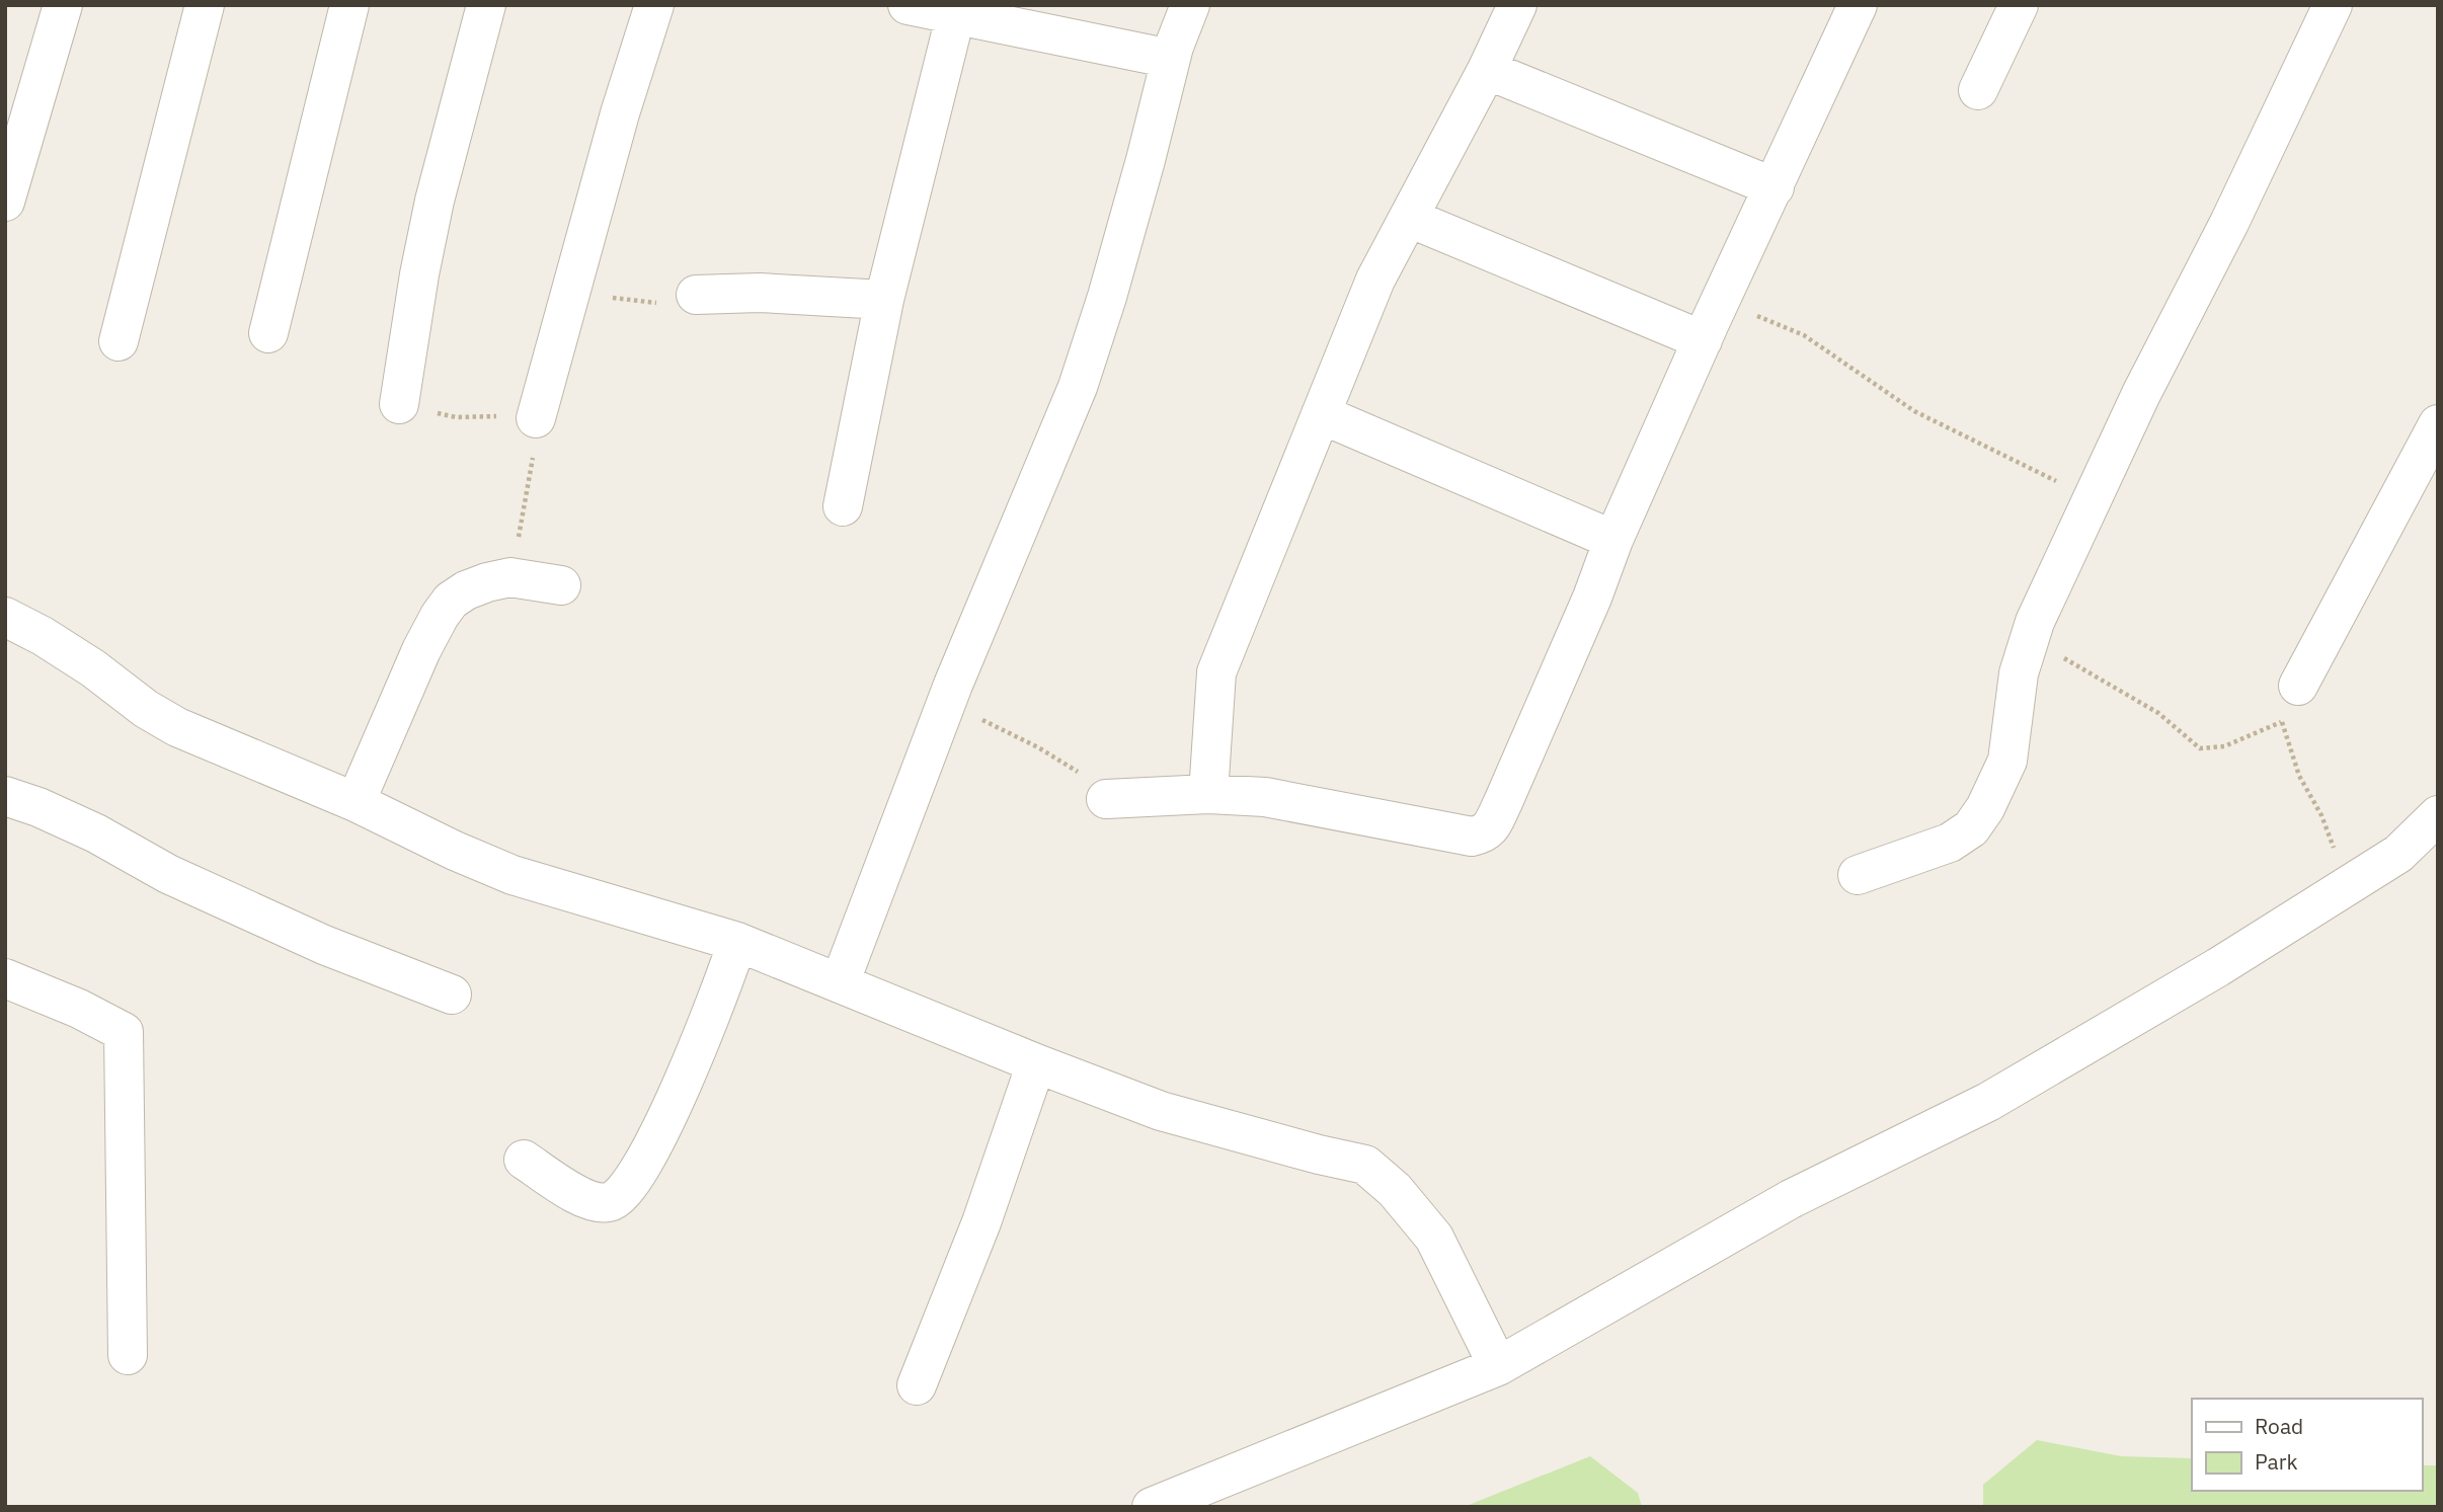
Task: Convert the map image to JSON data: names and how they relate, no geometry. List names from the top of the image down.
{
  "legend": ["Road", "Park"]
}
